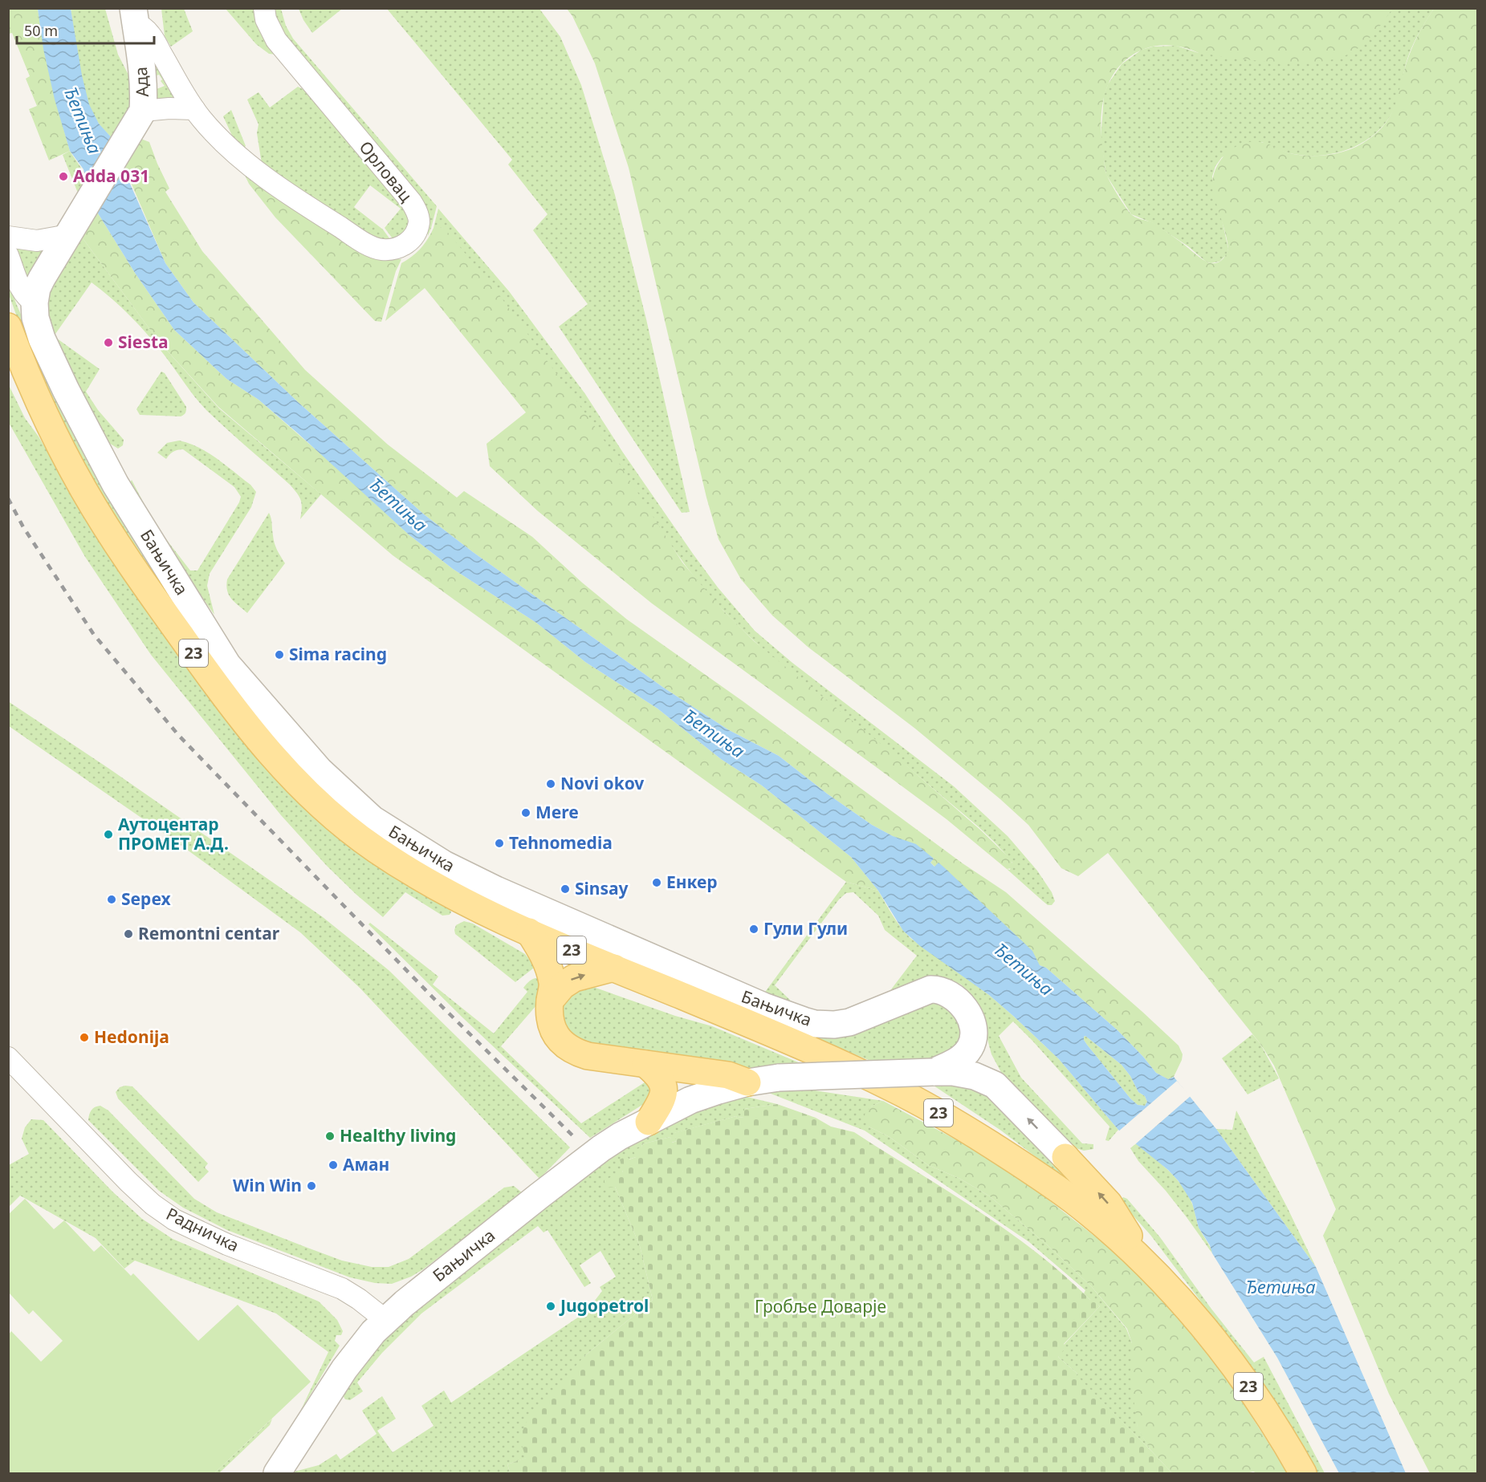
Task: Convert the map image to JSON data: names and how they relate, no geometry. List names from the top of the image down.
{
  "streets": {
    "main road": ["23"],
    "street": [
      "Ада",
      "Орловац",
      "Бањичка",
      "Радничка"
    ]
  },
  "crossings": [
    ["Ада", "Орловац"],
    ["Ада", "Бањичка"],
    ["Бањичка", "Радничка"]
  ],
  "water": ["Ђетиња"],
  "parks": ["Гробље Доварје"],
  "places": [
    "Adda 031",
    "Siesta",
    "Sima racing",
    "Novi okov",
    "Mere",
    "Аутоцентар ПРОМЕТ А.Д.",
    "Tehnomedia",
    "Енкер",
    "Sinsay",
    "Sepex",
    "Гули Гули",
    "Remontni centar",
    "Hedonija",
    "Healthy living",
    "Аман",
    "Win Win",
    "Jugopetrol"
  ],
  "scale_bar": "50 m"
}
